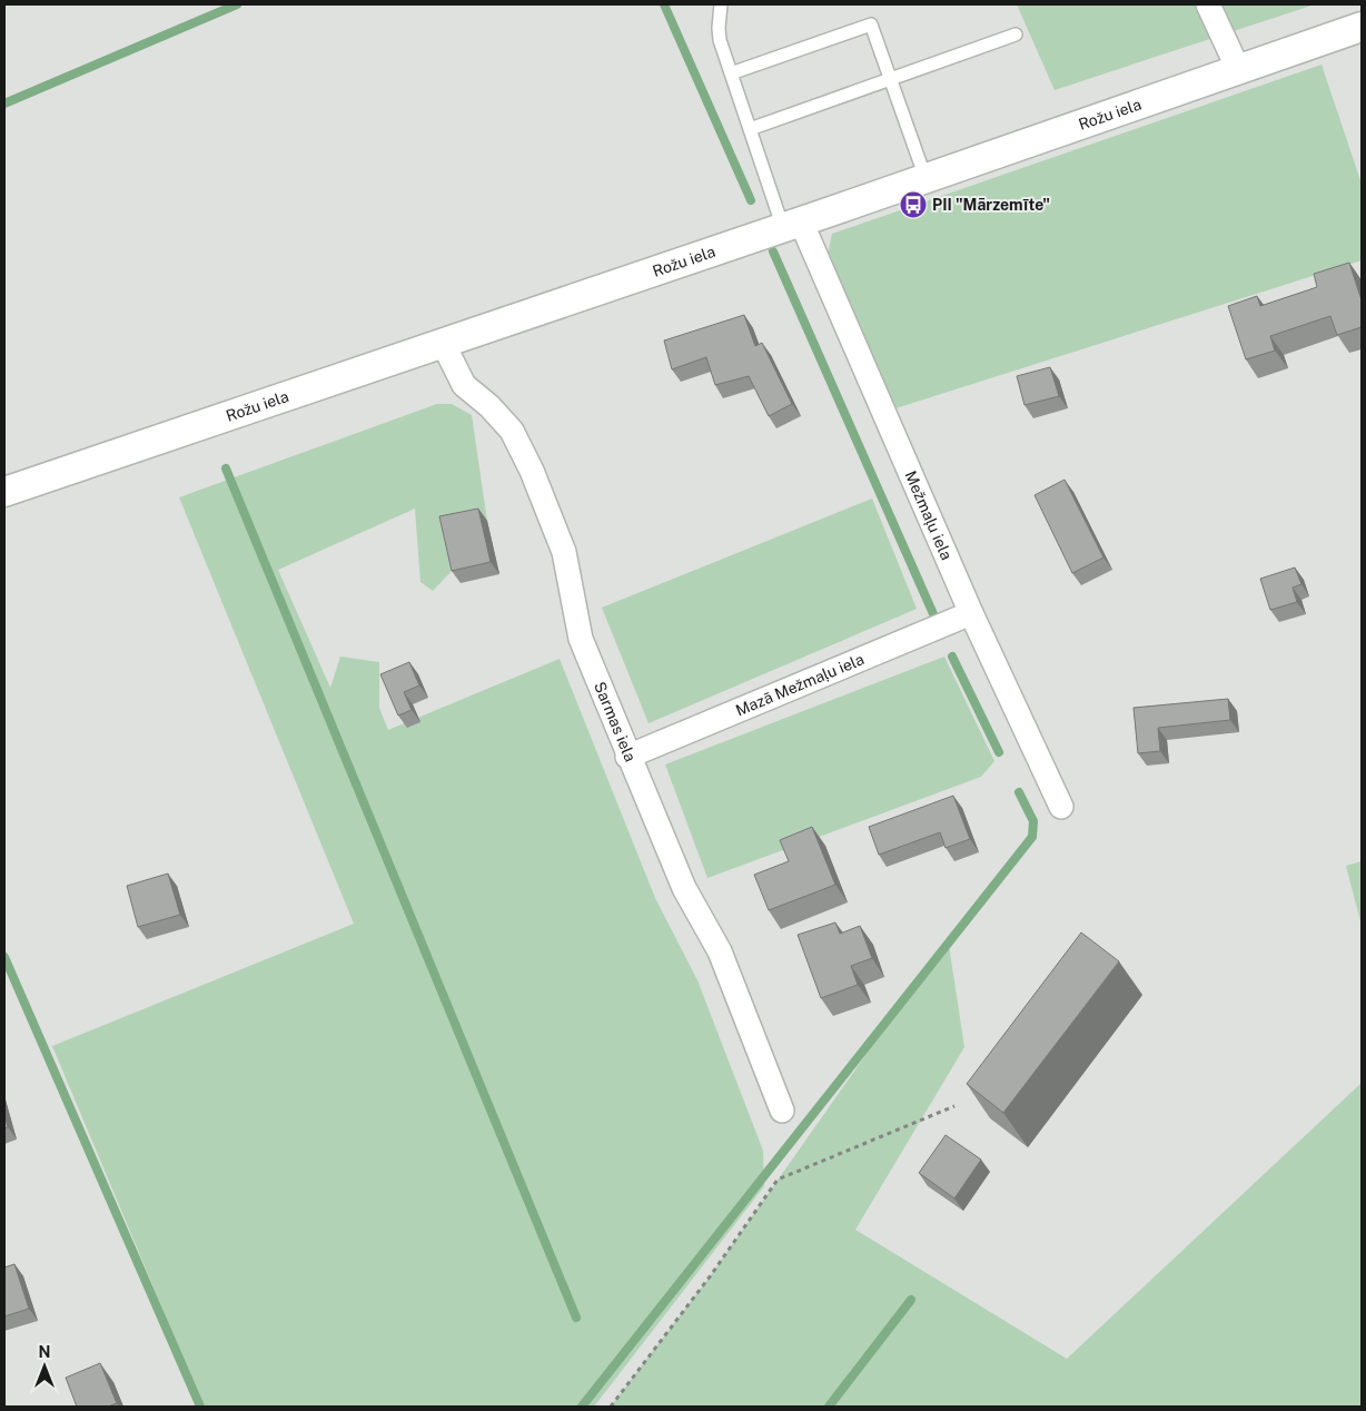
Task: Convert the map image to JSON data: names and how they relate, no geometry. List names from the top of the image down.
{
  "streets": {
    "street": [
      "Rožu iela",
      "Mežmaļu iela",
      "Mazā Mežmaļu iela",
      "Sarmas iela"
    ]
  },
  "crossings": [
    ["Rožu iela", "Mežmaļu iela"],
    ["Rožu iela", "Sarmas iela"],
    ["Mežmaļu iela", "Mazā Mežmaļu iela"],
    ["Mazā Mežmaļu iela", "Sarmas iela"]
  ],
  "places": {
    "bus stop": ["PII \"Mārzemīte\""]
  },
  "north": "top"
}
